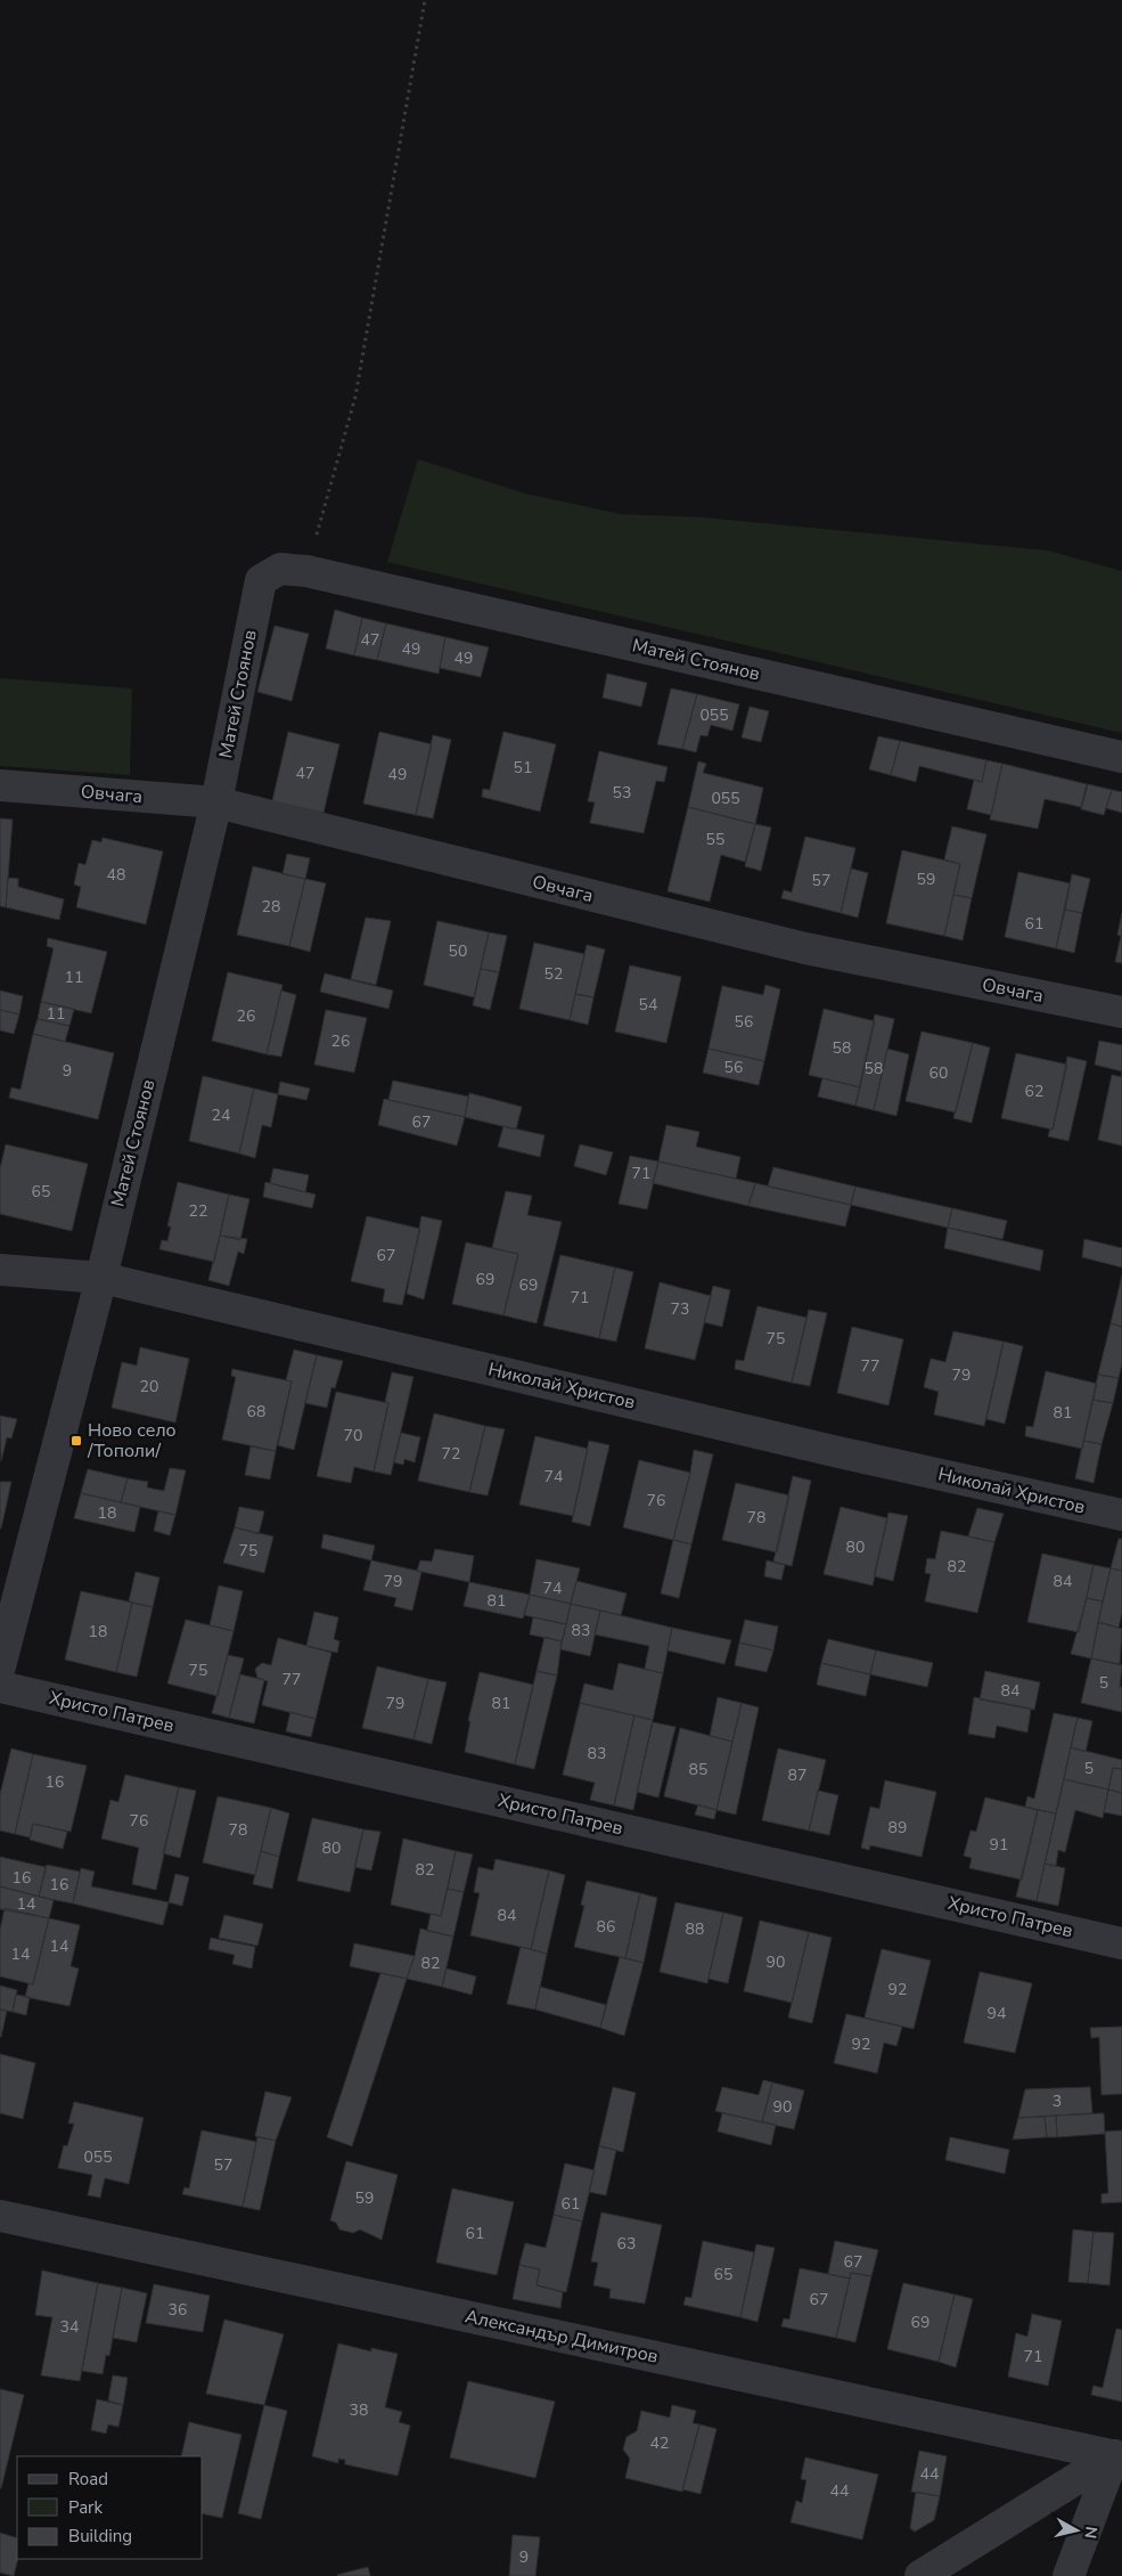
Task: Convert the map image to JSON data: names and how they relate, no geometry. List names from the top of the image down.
{
  "streets": {
    "street": [
      "Матей Стоянов",
      "Овчага",
      "Николай Христов",
      "Христо Патрев",
      "Александър Димитров"
    ]
  },
  "crossings": [
    ["Матей Стоянов", "Овчага"],
    ["Матей Стоянов", "Николай Христов"]
  ],
  "places": {
    "transit": ["Ново село /Тополи/"]
  },
  "house_numbers": [
    "47",
    "49",
    "49",
    "055",
    "51",
    "47",
    "49",
    "53",
    "055",
    "55",
    "48",
    "59",
    "57",
    "28",
    "61",
    "50",
    "52",
    "11",
    "54",
    "11",
    "26",
    "56",
    "26",
    "58",
    "56",
    "58",
    "9",
    "60",
    "62",
    "24",
    "67",
    "71",
    "65",
    "22",
    "67",
    "69",
    "69",
    "71",
    "73",
    "75",
    "77",
    "79",
    "20",
    "68",
    "81",
    "70",
    "72",
    "74",
    "76",
    "18",
    "78",
    "80",
    "75",
    "82",
    "79",
    "84",
    "74",
    "81",
    "83",
    "18",
    "75",
    "77",
    "5",
    "84",
    "79",
    "81",
    "83",
    "5",
    "85",
    "87",
    "16",
    "76",
    "89",
    "78",
    "91",
    "80",
    "82",
    "16",
    "16",
    "14",
    "84",
    "86",
    "88",
    "14",
    "14",
    "90",
    "82",
    "92",
    "94",
    "92",
    "3",
    "90",
    "055",
    "57",
    "59",
    "61",
    "61",
    "63",
    "67",
    "65",
    "67",
    "36",
    "69",
    "34",
    "71",
    "38",
    "42",
    "44",
    "44",
    "9"
  ],
  "legend": ["Road", "Park", "Building"],
  "north": "right"
}
